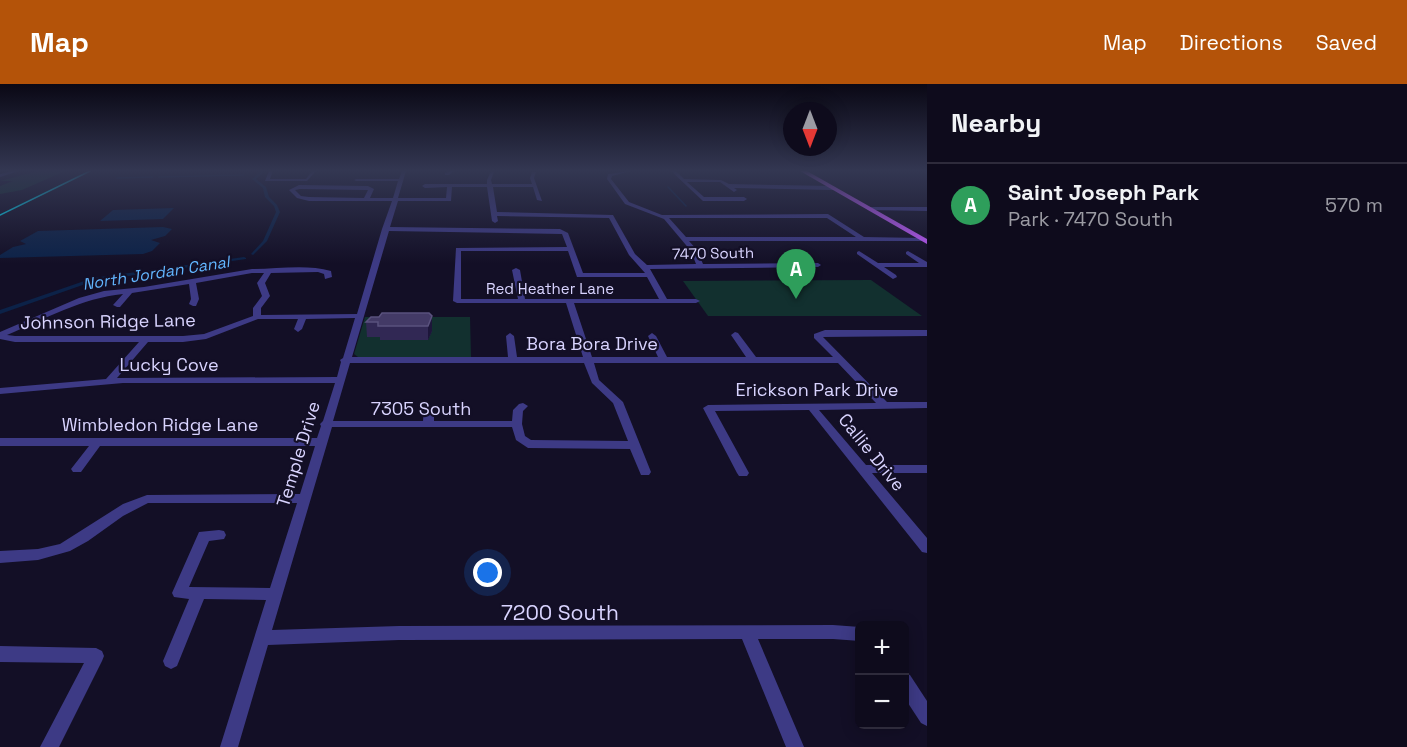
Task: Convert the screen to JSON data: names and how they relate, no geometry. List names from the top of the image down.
{
  "streets": {
    "street": [
      "7470 South",
      "Red Heather Lane",
      "Johnson Ridge Lane",
      "Bora Bora Drive",
      "Lucky Cove",
      "Erickson Park Drive",
      "7305 South",
      "Wimbledon Ridge Lane",
      "Callie Drive",
      "Temple Drive",
      "7200 South"
    ]
  },
  "crossings": [
    ["7470 South", "Red Heather Lane"],
    ["Johnson Ridge Lane", "Temple Drive"],
    ["Bora Bora Drive", "Temple Drive"],
    ["Lucky Cove", "Temple Drive"],
    ["Erickson Park Drive", "Callie Drive"],
    ["7305 South", "Temple Drive"],
    ["Wimbledon Ridge Lane", "Temple Drive"],
    ["Temple Drive", "7200 South"]
  ],
  "water": ["North Jordan Canal"],
  "north": "bottom",
  "page": {
    "header": "Map",
    "nav": ["Map", "Directions", "Saved"],
    "heading": "Nearby",
    "list": [
      {
        "mark": "A",
        "name": "Saint Joseph Park",
        "note": "Park · 7470 South",
        "value": "570 m"
      }
    ],
    "pins": "A",
    "map_buttons": ["+", "−"]
  }
}
